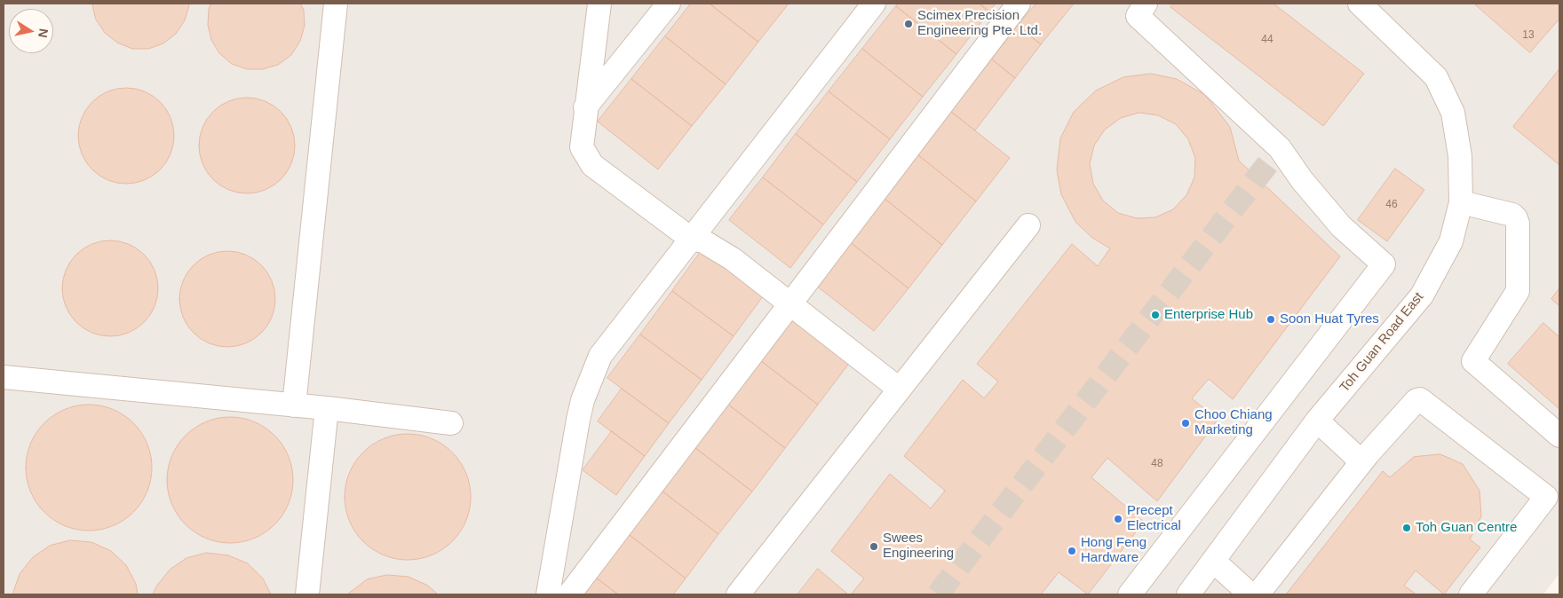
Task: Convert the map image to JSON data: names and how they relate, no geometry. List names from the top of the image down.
{
  "streets": {
    "street": ["Toh Guan Road East"]
  },
  "places": [
    "Scimex Precision Engineering Pte. Ltd.",
    "Enterprise Hub",
    "Soon Huat Tyres",
    "Choo Chiang Marketing",
    "Precept Electrical",
    "Toh Guan Centre",
    "Swees Engineering",
    "Hong Feng Hardware"
  ],
  "house_numbers": [
    "13",
    "44",
    "46",
    "48"
  ],
  "north": "right"
}
